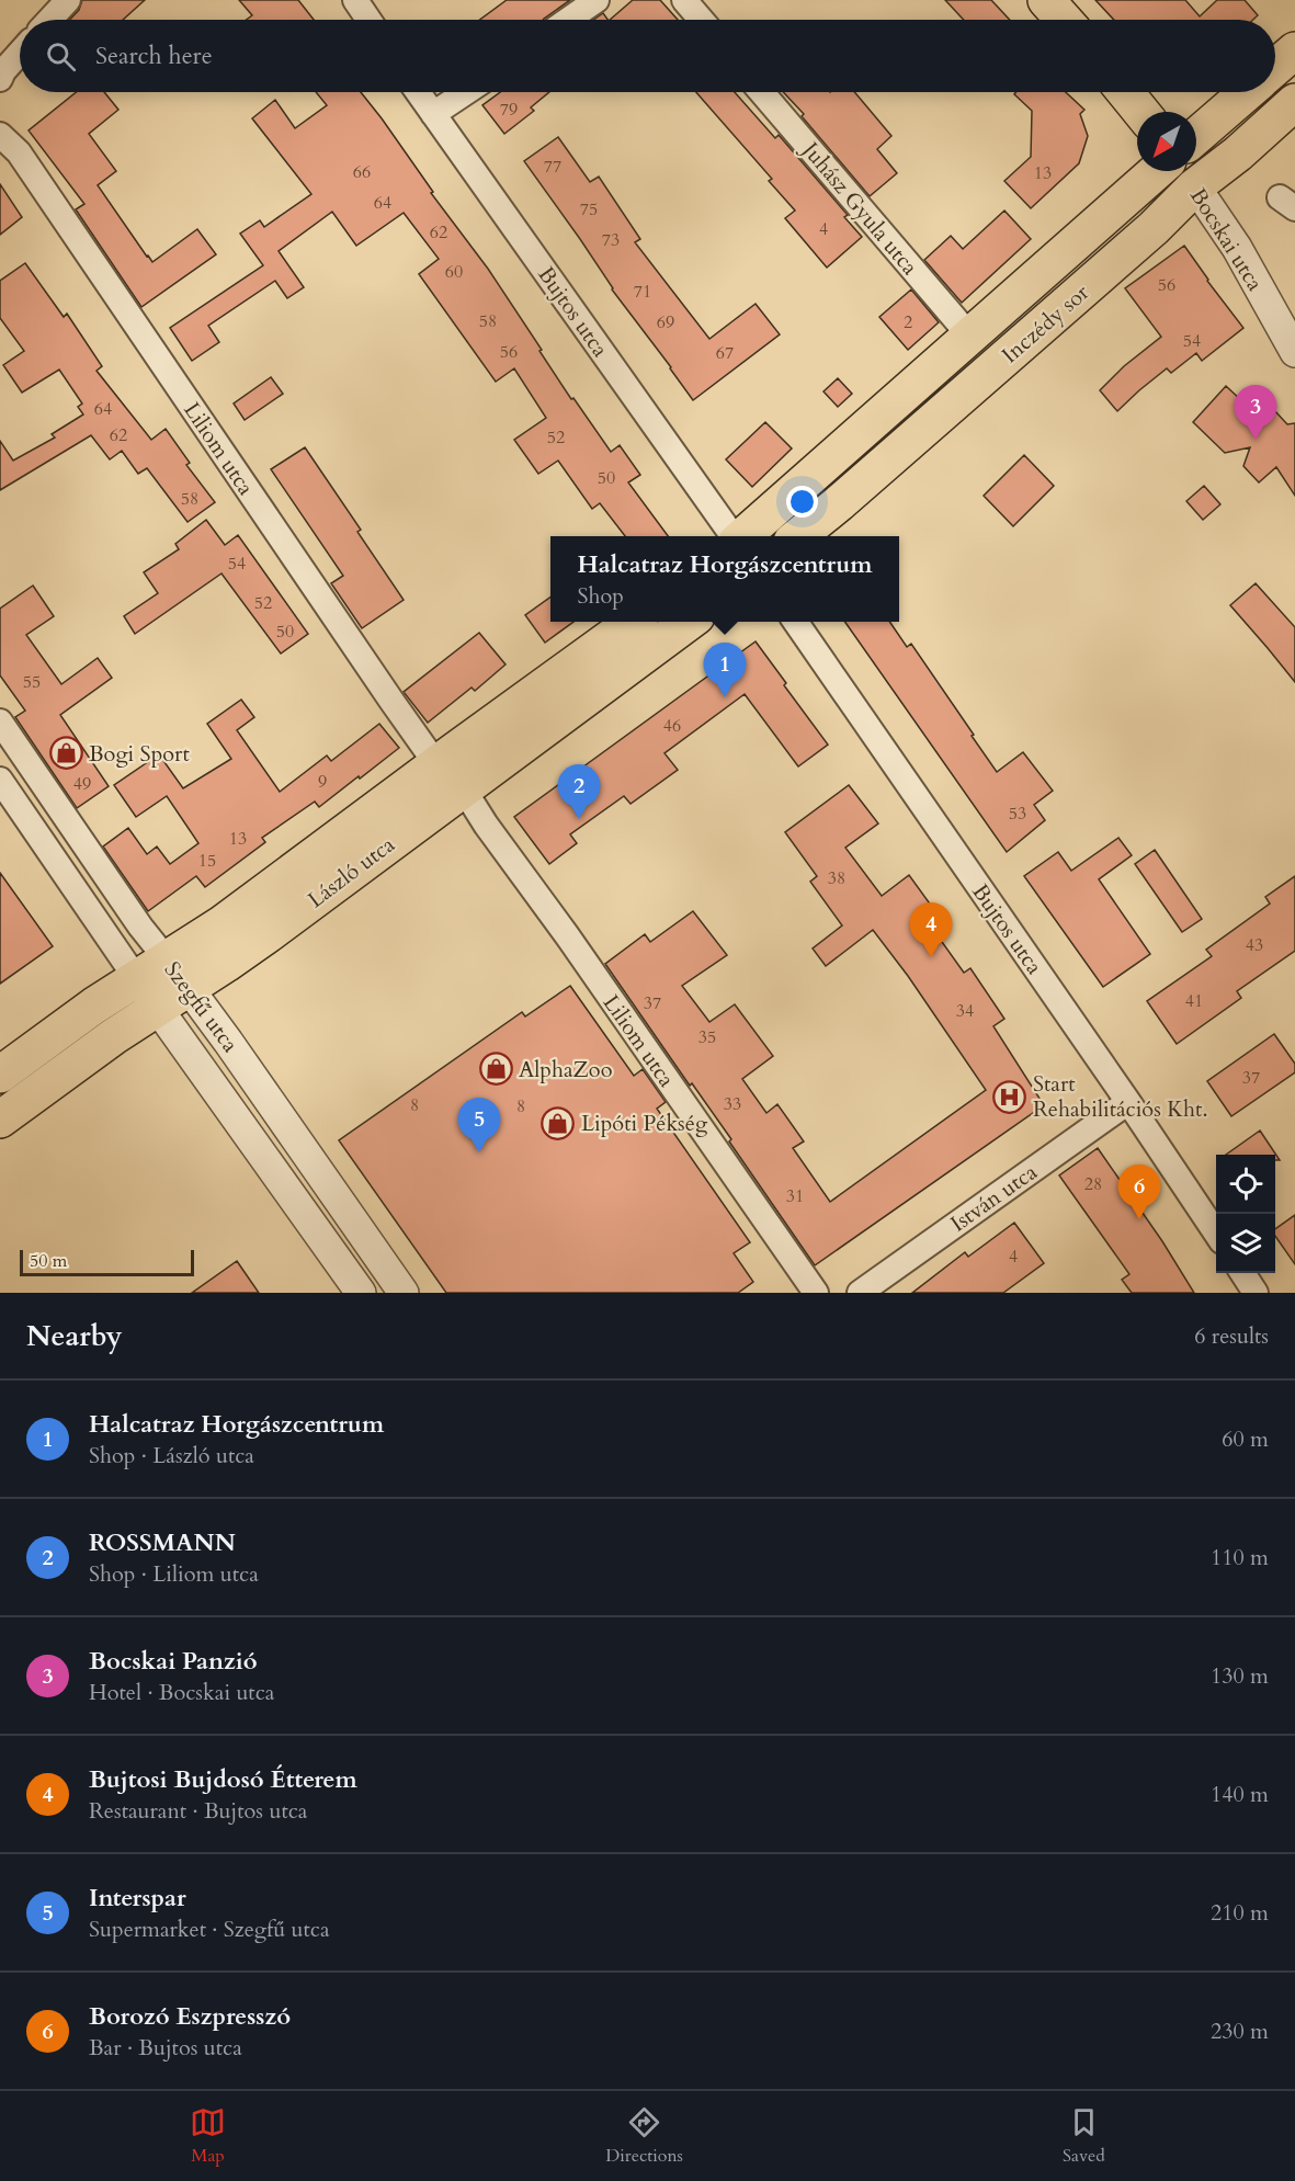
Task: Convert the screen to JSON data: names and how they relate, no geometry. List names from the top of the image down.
{
  "streets": {
    "main road": ["Inczédy sor", "László utca"],
    "street": [
      "Juhász Gyula utca",
      "Bocskai utca",
      "Bujtos utca",
      "Liliom utca",
      "Szegfű utca",
      "István utca"
    ]
  },
  "crossings": [
    ["Juhász Gyula utca", "Inczédy sor"],
    ["Bocskai utca", "Inczédy sor"],
    ["Bujtos utca", "István utca"],
    ["Liliom utca", "László utca"],
    ["László utca", "Szegfű utca"]
  ],
  "places": {
    "shop": ["Bogi Sport", "AlphaZoo", "Lipóti Pékség"],
    "hospital": ["Start Rehabilitációs Kht."]
  },
  "house_numbers": [
    "79",
    "77",
    "66",
    "13",
    "64",
    "75",
    "4",
    "62",
    "73",
    "60",
    "56",
    "71",
    "58",
    "69",
    "2",
    "54",
    "56",
    "67",
    "64",
    "62",
    "52",
    "50",
    "58",
    "54",
    "52",
    "50",
    "55",
    "46",
    "9",
    "49",
    "53",
    "13",
    "15",
    "38",
    "43",
    "41",
    "37",
    "34",
    "35",
    "37",
    "33",
    "8",
    "8",
    "28",
    "31",
    "4"
  ],
  "scale_bar": "50 m",
  "north": "bottom left",
  "page": {
    "search": "Search here",
    "pins": [
      "3",
      "1",
      "2",
      "4",
      "5",
      "6"
    ],
    "popup": ["Halcatraz Horgászcentrum", "Shop"],
    "scale": "50 m",
    "heading": ["Nearby", "6 results"],
    "list": [
      {
        "mark": "1",
        "name": "Halcatraz Horgászcentrum",
        "note": "Shop · László utca",
        "value": "60 m"
      },
      {
        "mark": "2",
        "name": "ROSSMANN",
        "note": "Shop · Liliom utca",
        "value": "110 m"
      },
      {
        "mark": "3",
        "name": "Bocskai Panzió",
        "note": "Hotel · Bocskai utca",
        "value": "130 m"
      },
      {
        "mark": "4",
        "name": "Bujtosi Bujdosó Étterem",
        "note": "Restaurant · Bujtos utca",
        "value": "140 m"
      },
      {
        "mark": "5",
        "name": "Interspar",
        "note": "Supermarket · Szegfű utca",
        "value": "210 m"
      },
      {
        "mark": "6",
        "name": "Borozó Eszpresszó",
        "note": "Bar · Bujtos utca",
        "value": "230 m"
      }
    ],
    "nav": ["Map", "Directions", "Saved"]
  }
}
